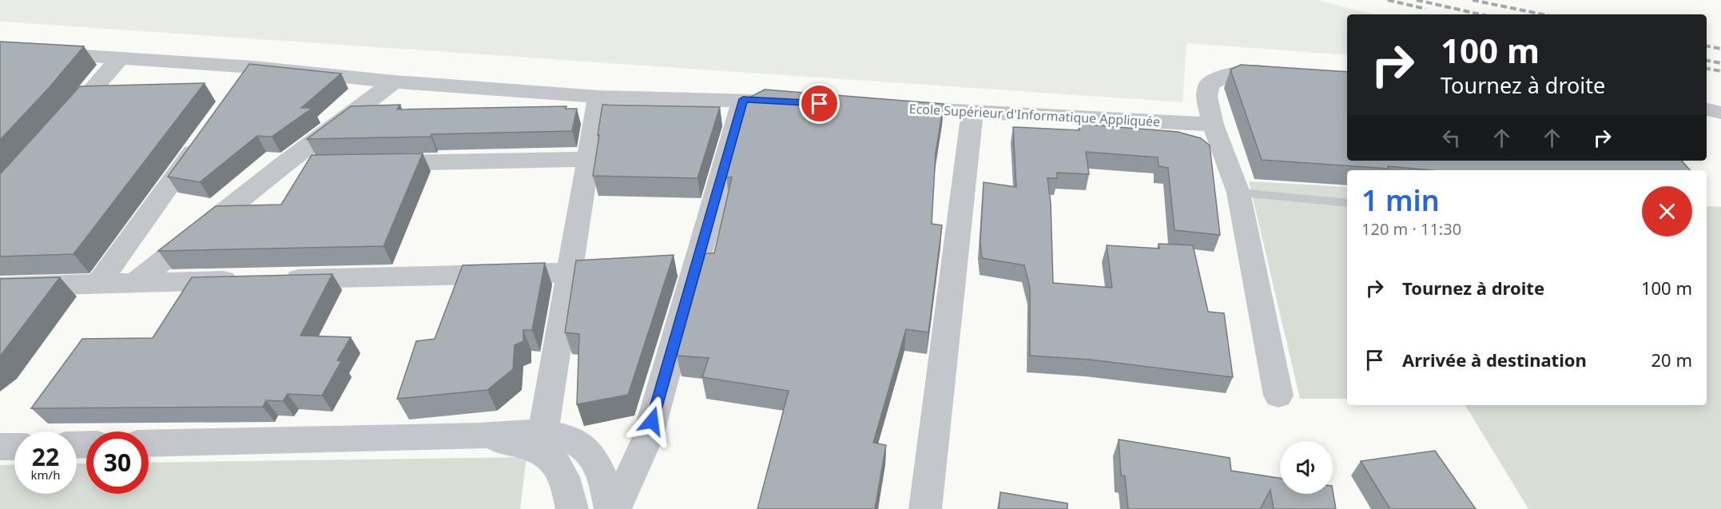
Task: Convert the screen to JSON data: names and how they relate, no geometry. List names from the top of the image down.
{
  "streets": {
    "street": ["Ecole Supérieur d'Informatique Appliquée"]
  },
  "page": {
    "turn": ["100 m", "Tournez à droite"],
    "heading": ["1 min", "120 m · 11:30"],
    "list": [
      {
        "name": "Tournez à droite",
        "value": "100 m"
      },
      {
        "name": "Arrivée à destination",
        "value": "20 m"
      }
    ],
    "speed": "22 km/h",
    "limit": "30"
  }
}
